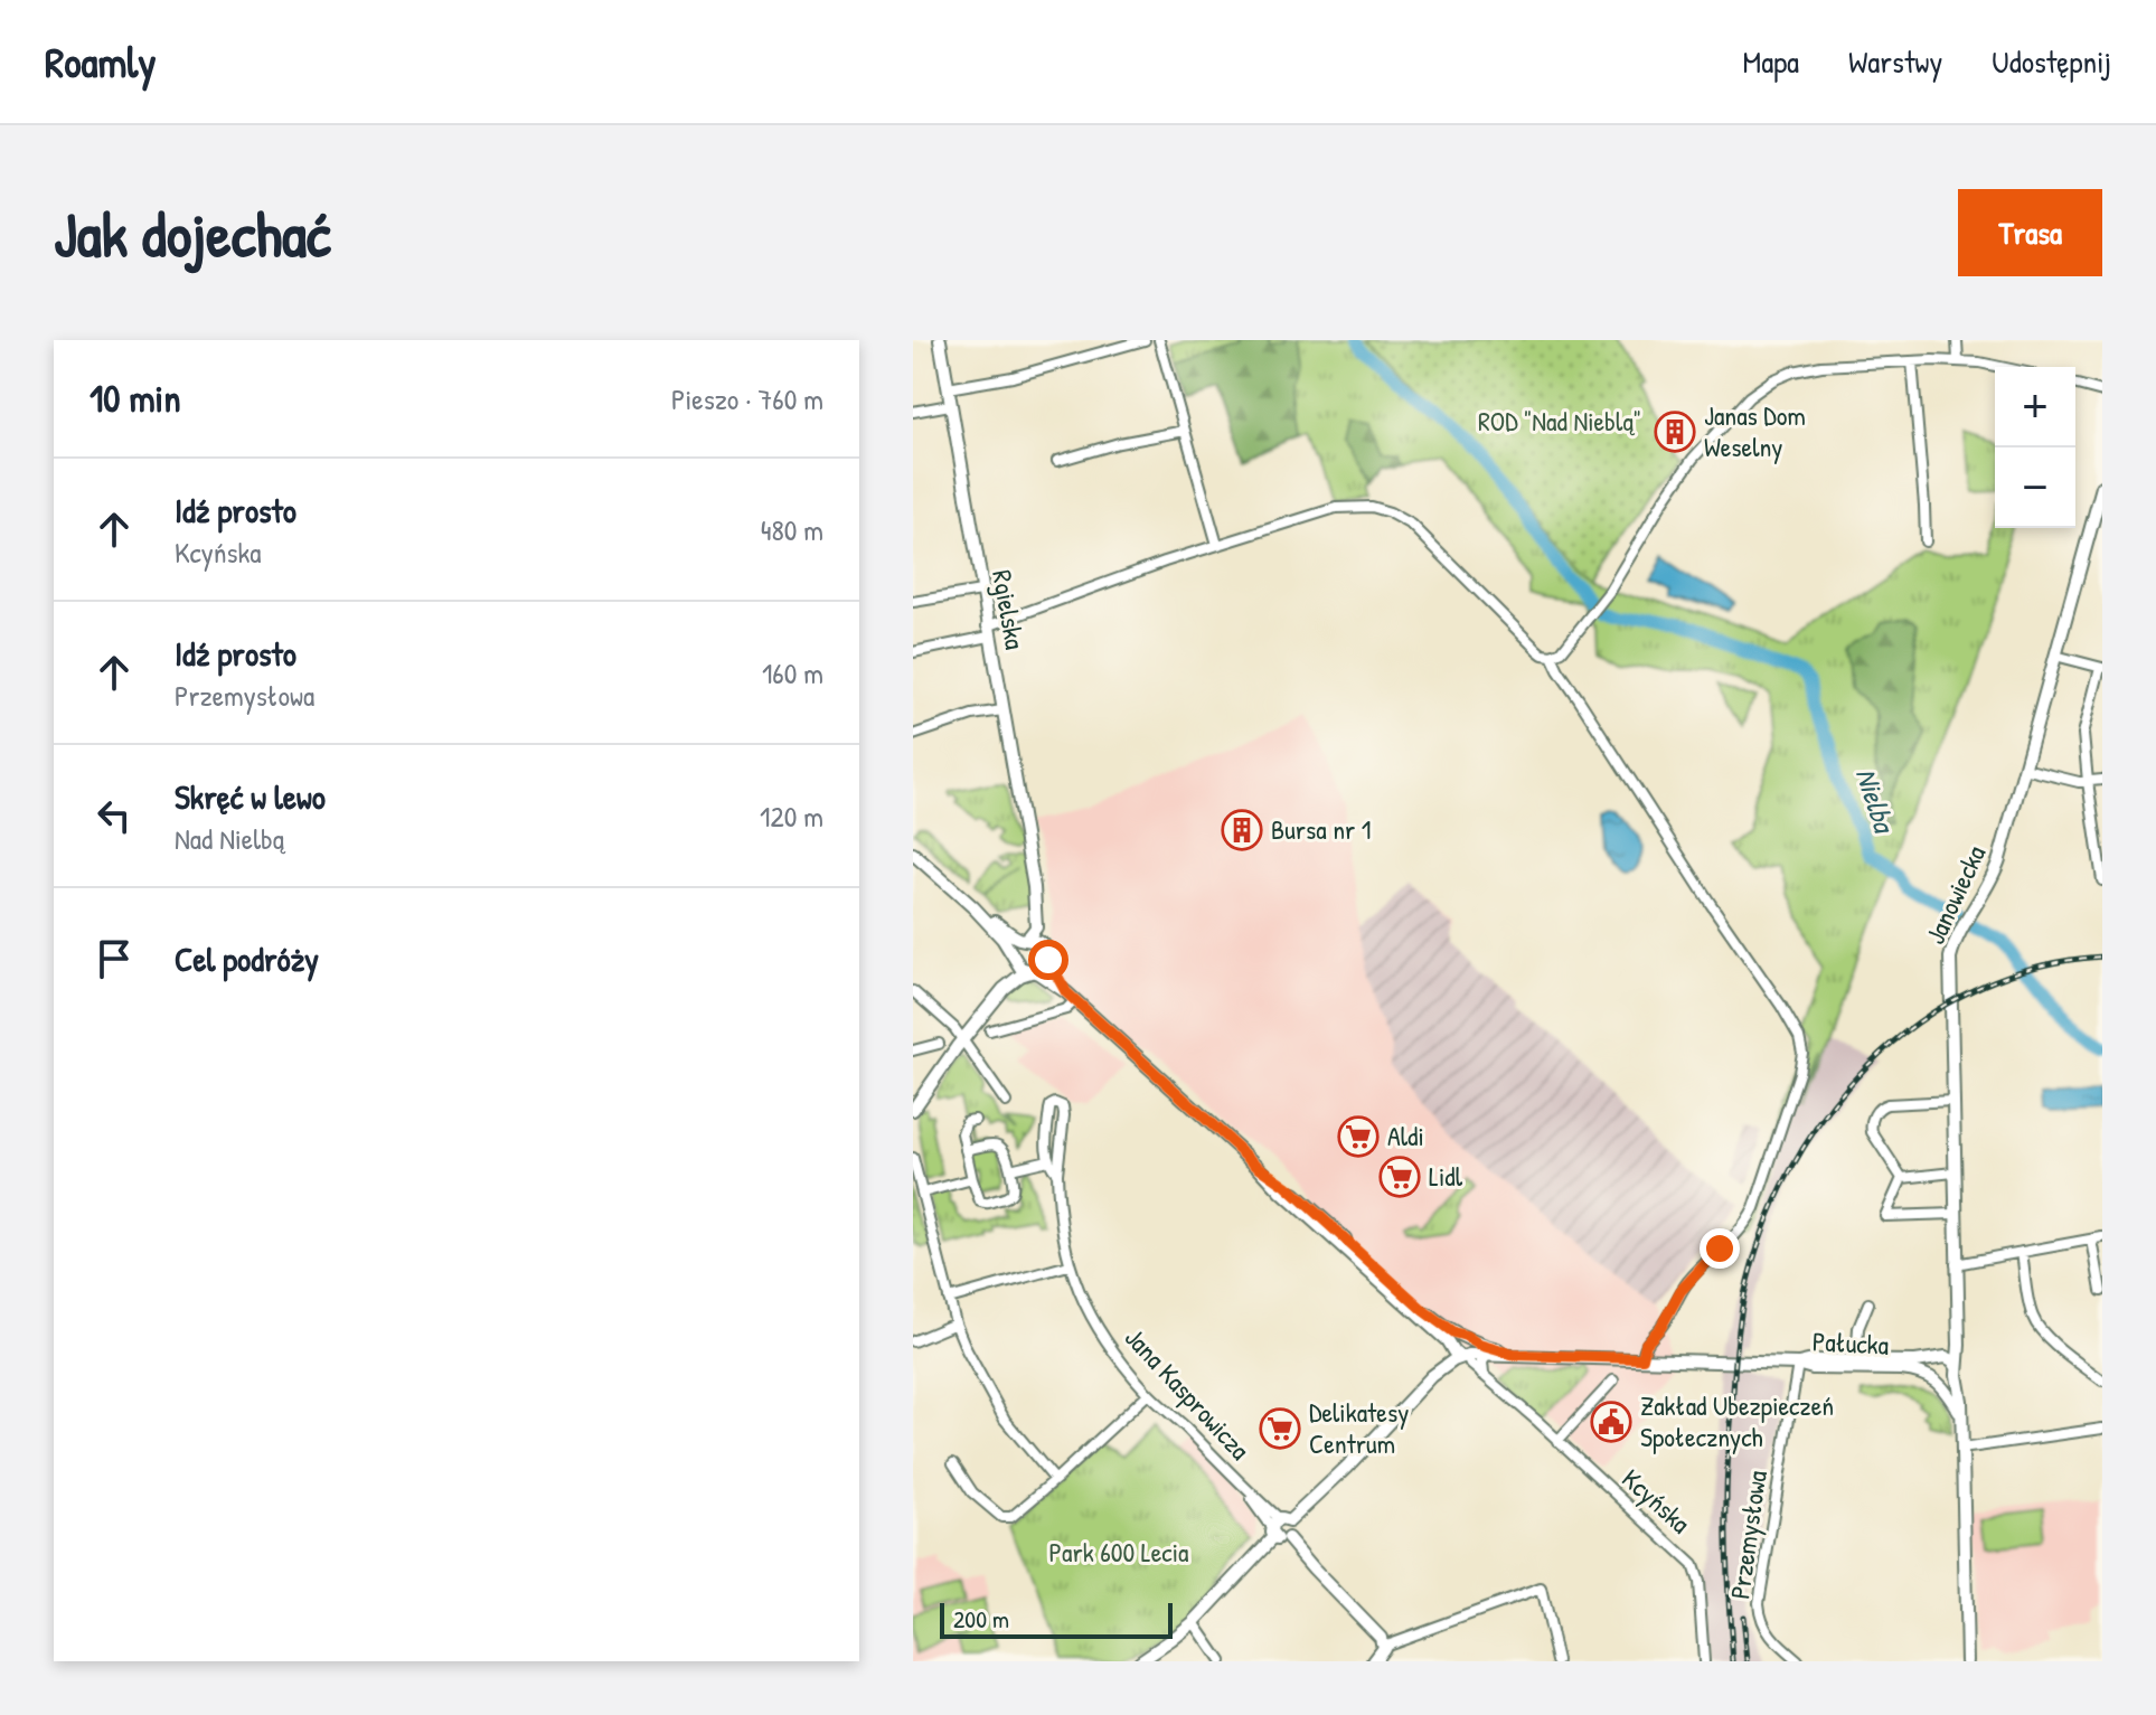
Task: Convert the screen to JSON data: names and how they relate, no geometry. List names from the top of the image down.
{
  "streets": {
    "street": [
      "Rgielska",
      "Janowiecka",
      "Pałucka",
      "Jana Kasprowicza",
      "Kcyńska",
      "Przemysłowa"
    ]
  },
  "crossings": [
    ["Janowiecka", "Pałucka"],
    ["Pałucka", "Przemysłowa"]
  ],
  "water": ["Nielba"],
  "parks": ["ROD \"Nad Nieblą\"", "Park 600 Lecia"],
  "places": {
    "building": ["Janas Dom Weselny", "Bursa nr 1"],
    "supermarket": ["Aldi", "Lidl", "Delikatesy Centrum"],
    "public building": ["Zakład Ubezpieczeń Społecznych"]
  },
  "scale_bar": "200 m",
  "page": {
    "header": "Roamly",
    "nav": ["Mapa", "Warstwy", "Udostępnij"],
    "buttons": "Trasa",
    "title": "Jak dojechać",
    "heading": ["10 min", "Pieszo · 760 m"],
    "map_buttons": ["+", "−"],
    "list": [
      ["Idź prosto", "Kcyńska", "480 m"],
      ["Idź prosto", "Przemysłowa", "160 m"],
      ["Skręć w lewo", "Nad Nielbą", "120 m"],
      "Cel podróży"
    ],
    "scale": "200 m"
  }
}
